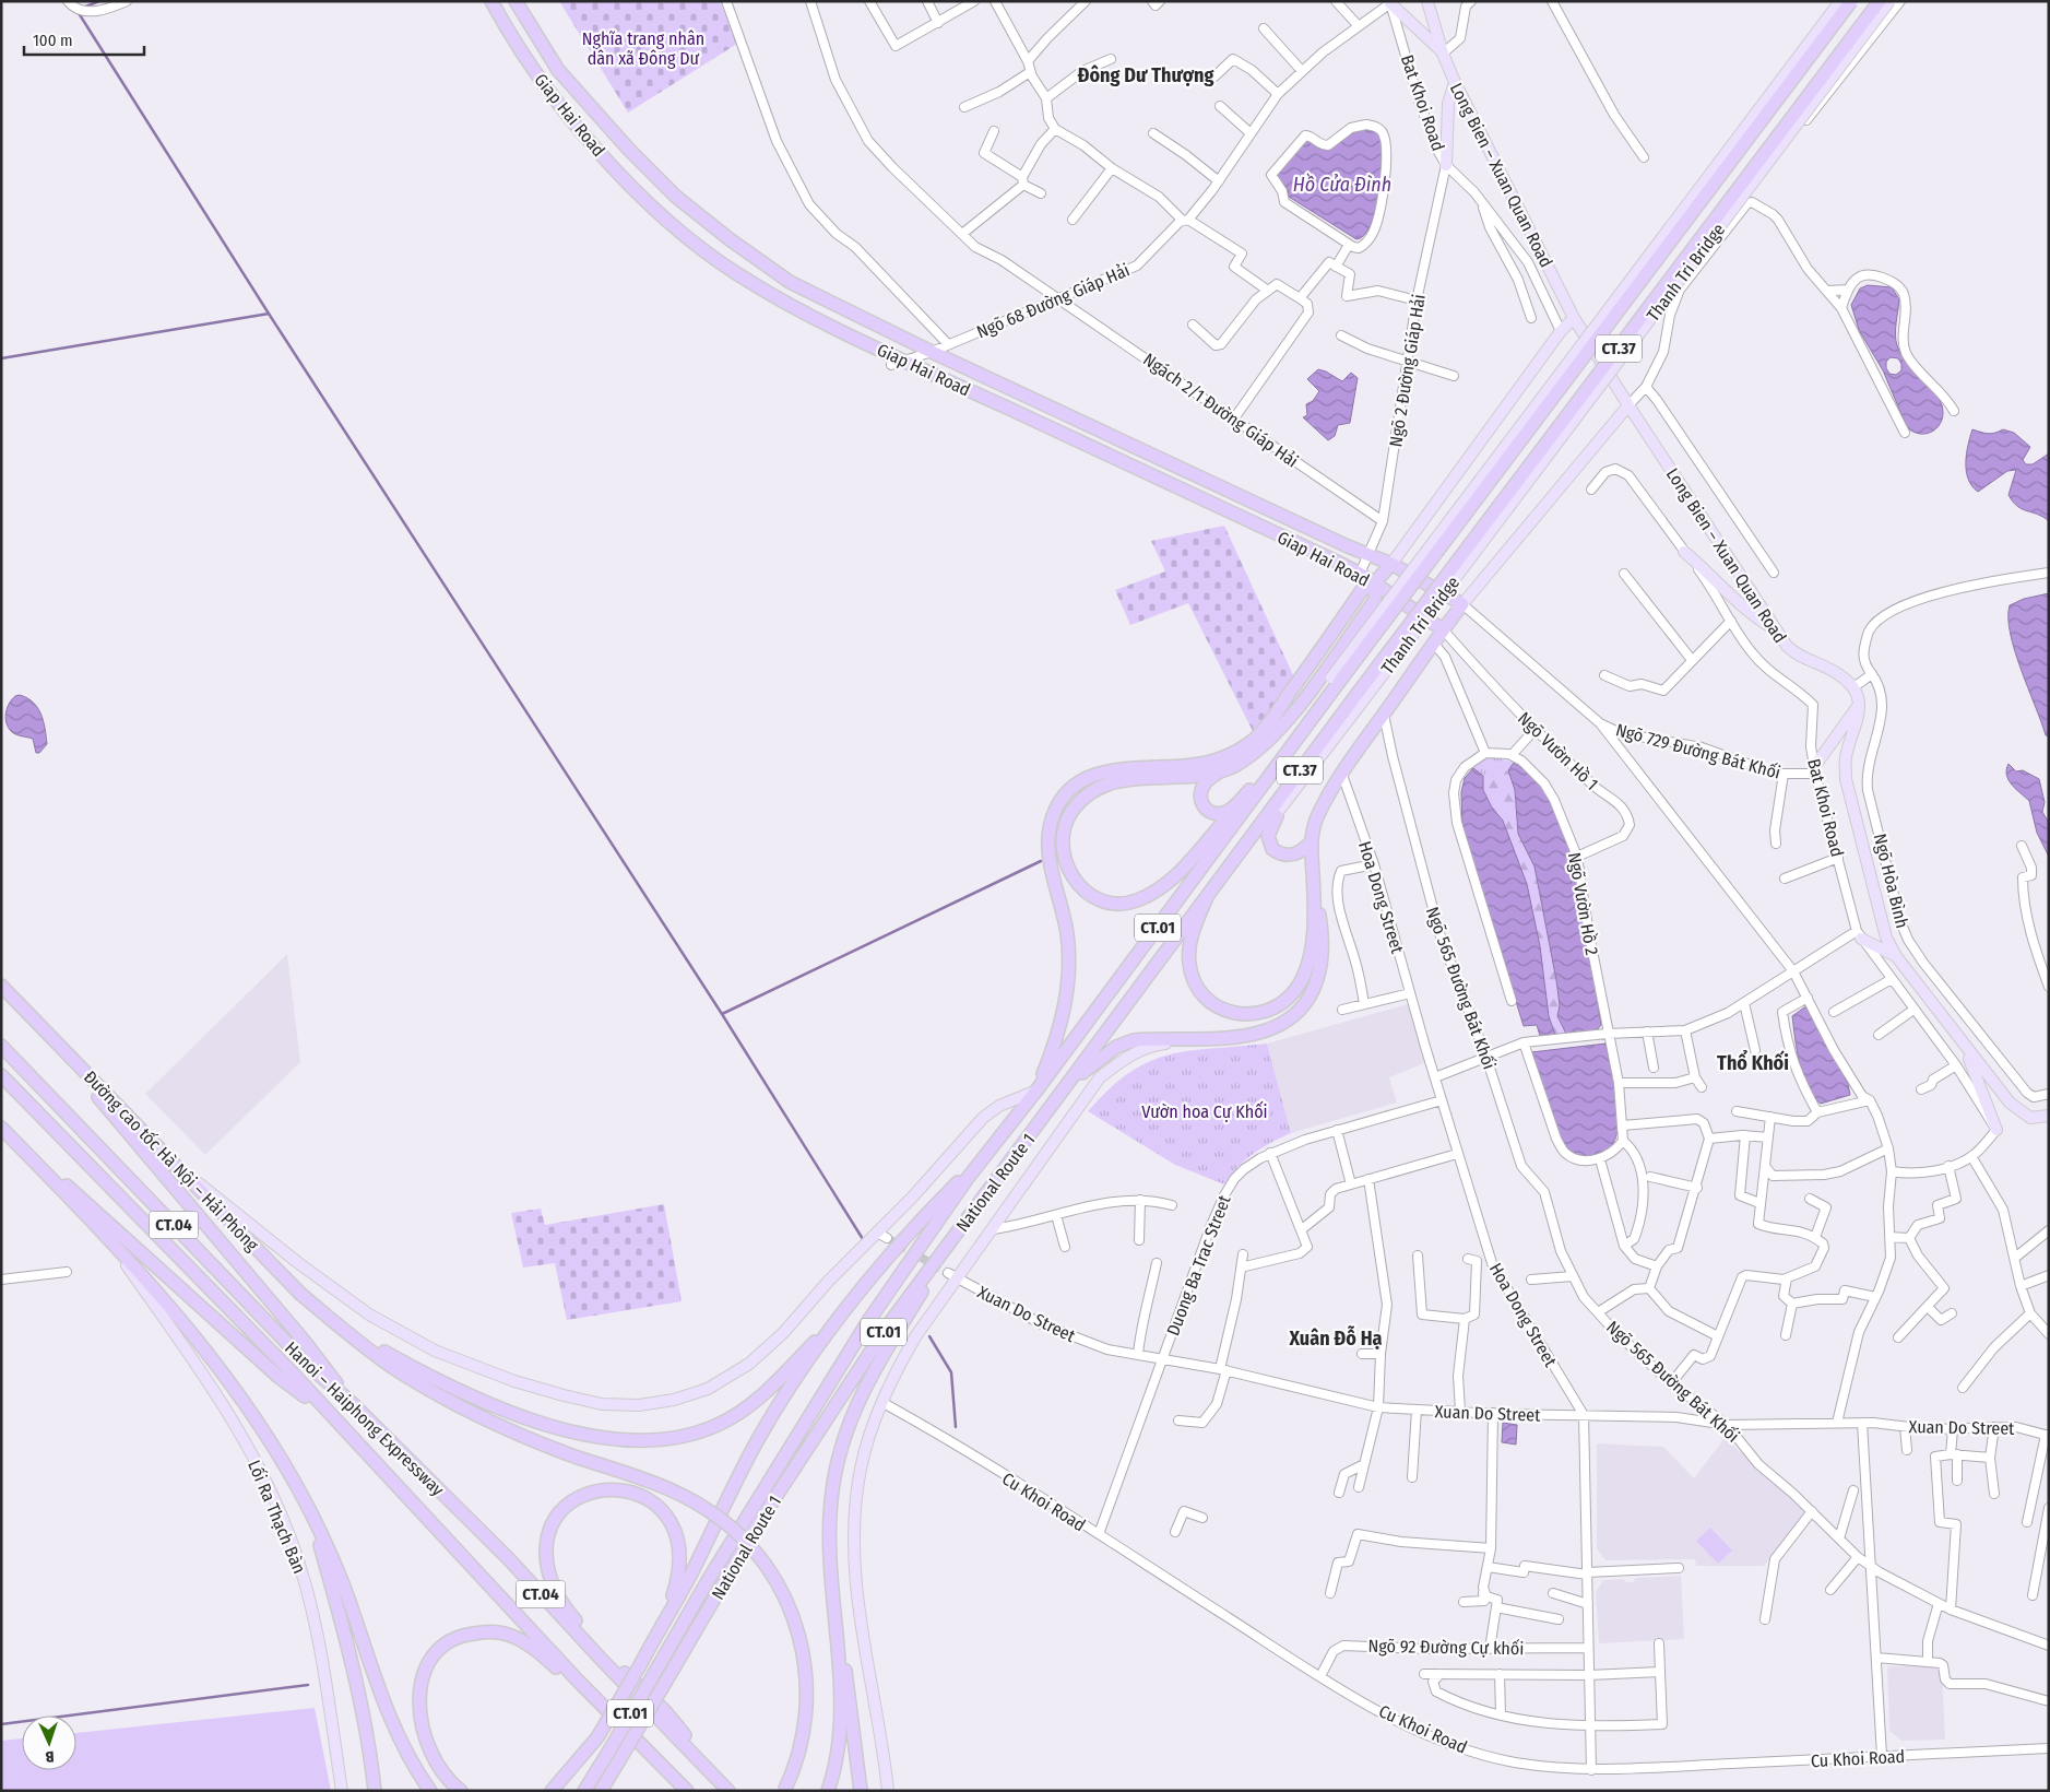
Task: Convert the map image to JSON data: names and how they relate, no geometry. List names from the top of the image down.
{
  "streets": {
    "highway": [
      "Giap Hai Road",
      "Thanh Tri Bridge",
      "CT.37",
      "CT.01",
      "Đường cao tốc Hà Nội – Hải Phòng",
      "National Route 1",
      "CT.04",
      "Hanoi – Haiphong Expressway"
    ],
    "main road": ["Long Bien – Xuan Quan Road", "Lối Ra Thạch Bàn"],
    "street": [
      "Bat Khoi Road",
      "Ngõ 68 Đường Giáp Hải",
      "Ngõ 2 Đường Giáp Hải",
      "Ngách 2/1 Đường Giáp Hải",
      "Ngõ Vườn Hồ 1",
      "Ngõ 729 Đường Bát Khối",
      "Ngõ Hòa Bình",
      "Hoa Dong Street",
      "Ngõ Vườn Hồ 2",
      "Ngõ 565 Đường Bát Khối",
      "Duong Ba Trac Street",
      "Xuan Do Street",
      "Cu Khoi Road",
      "Ngõ 92 Đường Cự khối"
    ]
  },
  "crossings": [
    ["Bat Khoi Road", "Ngõ 68 Đường Giáp Hải"],
    ["Bat Khoi Road", "Ngõ 2 Đường Giáp Hải"],
    ["Bat Khoi Road", "Ngõ 729 Đường Bát Khối"],
    ["Giap Hai Road", "Ngõ 68 Đường Giáp Hải"],
    ["Giap Hai Road", "Ngõ 2 Đường Giáp Hải"],
    ["Giap Hai Road", "Ngõ Vườn Hồ 1"],
    ["Giap Hai Road", "Ngõ 729 Đường Bát Khối"],
    ["Thanh Tri Bridge", "CT.37"],
    ["Thanh Tri Bridge", "National Route 1"],
    ["Ngõ 68 Đường Giáp Hải", "Ngách 2/1 Đường Giáp Hải"],
    ["CT.37", "CT.01"],
    ["Ngõ 2 Đường Giáp Hải", "Ngách 2/1 Đường Giáp Hải"],
    ["Ngõ Vườn Hồ 1", "Ngõ Vườn Hồ 2"],
    ["Hoa Dong Street", "Duong Ba Trac Street"],
    ["Hoa Dong Street", "Xuan Do Street"],
    ["CT.01", "National Route 1"],
    ["Ngõ 565 Đường Bát Khối", "Xuan Do Street"],
    ["Duong Ba Trac Street", "Xuan Do Street"],
    ["Duong Ba Trac Street", "Cu Khoi Road"],
    ["Cu Khoi Road", "Ngõ 92 Đường Cự khối"]
  ],
  "districts": ["Đông Dư Thượng", "Thổ Khối", "Xuân Đỗ Hạ"],
  "water": ["Hồ Cửa Đình"],
  "parks": ["Nghĩa trang nhân dân xã Đông Dư", "Vườn hoa Cự Khối"],
  "scale_bar": "100 m",
  "north": "bottom"
}
